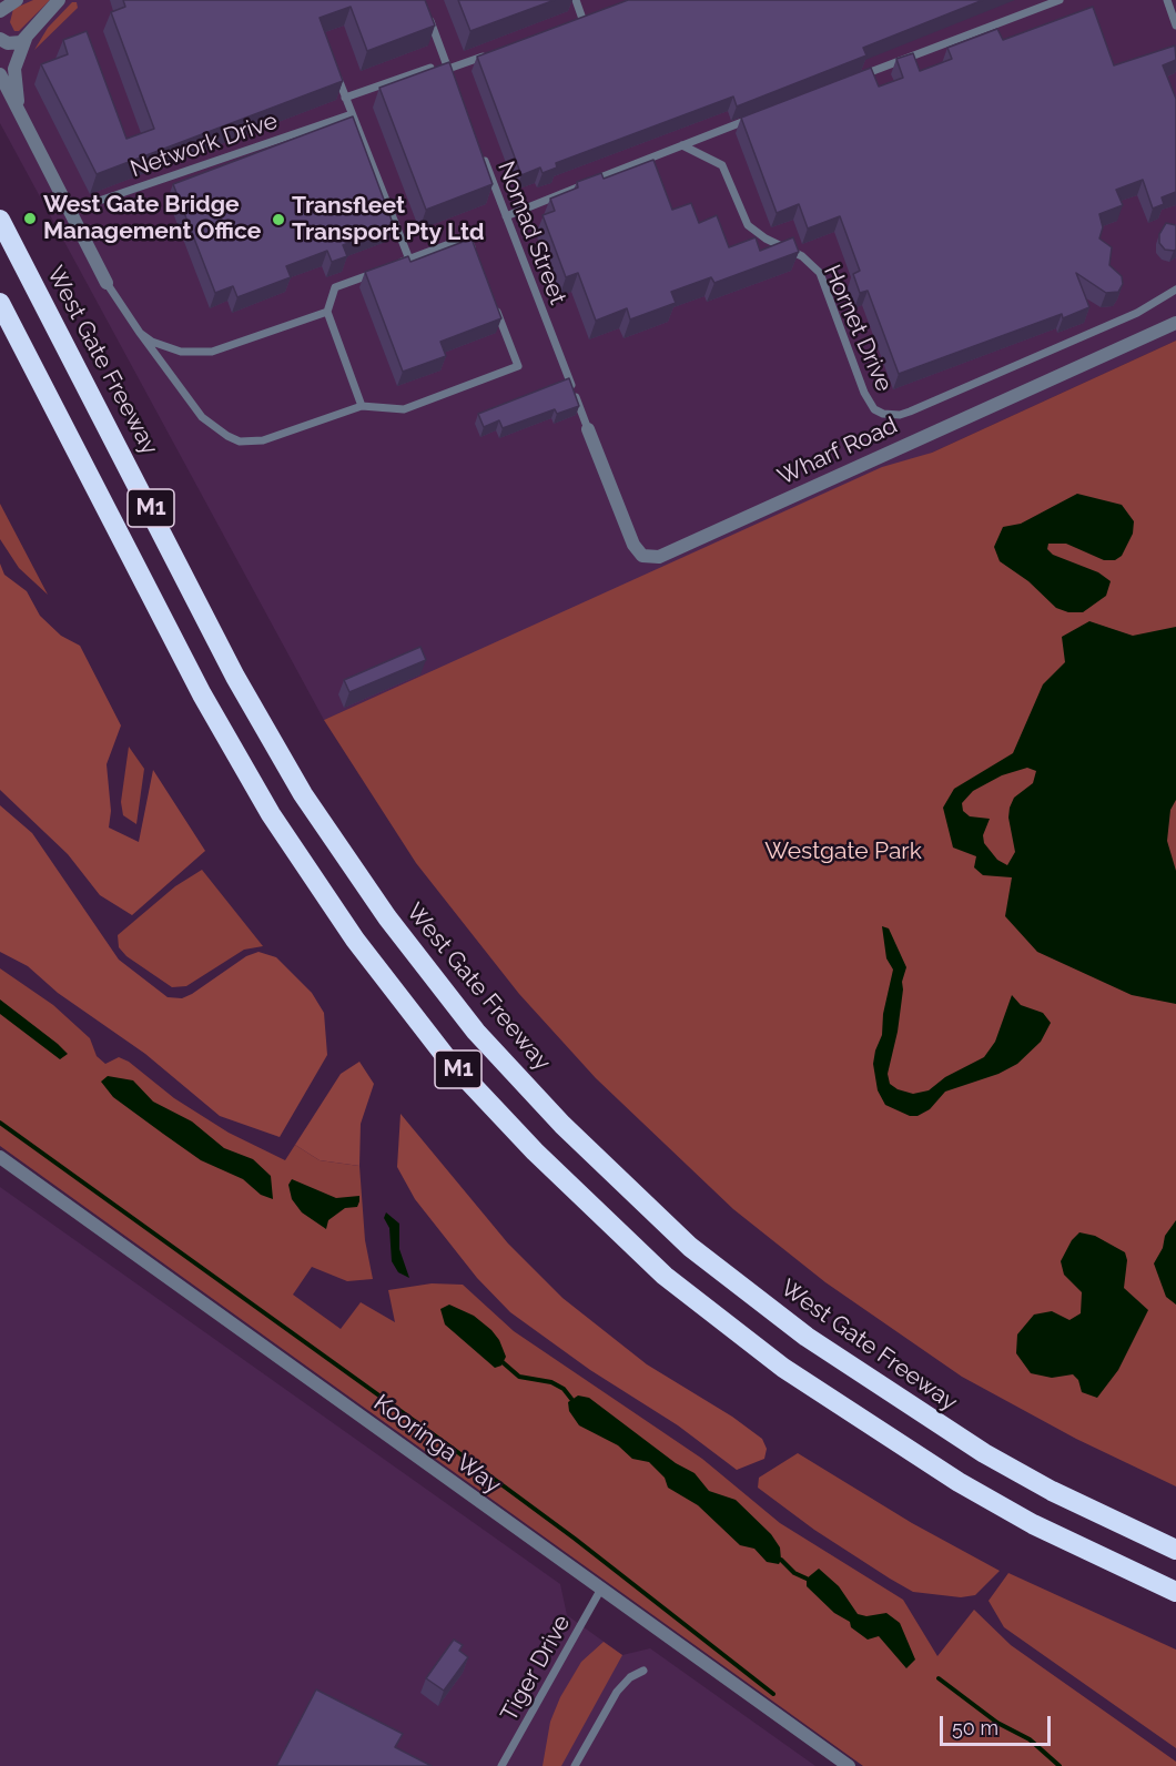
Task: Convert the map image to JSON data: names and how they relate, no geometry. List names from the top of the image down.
{
  "streets": {
    "highway": ["West Gate Freeway", "M1"],
    "street": ["Wharf Road", "Kooringa Way"],
    "lane": [
      "Network Drive",
      "Nomad Street",
      "Hornet Drive",
      "Tiger Drive"
    ]
  },
  "crossings": [
    ["Nomad Street", "Wharf Road"],
    ["Kooringa Way", "Tiger Drive"]
  ],
  "parks": ["Westgate Park"],
  "places": ["West Gate Bridge Management Office", "Transfleet Transport Pty Ltd"],
  "scale_bar": "50 m"
}
